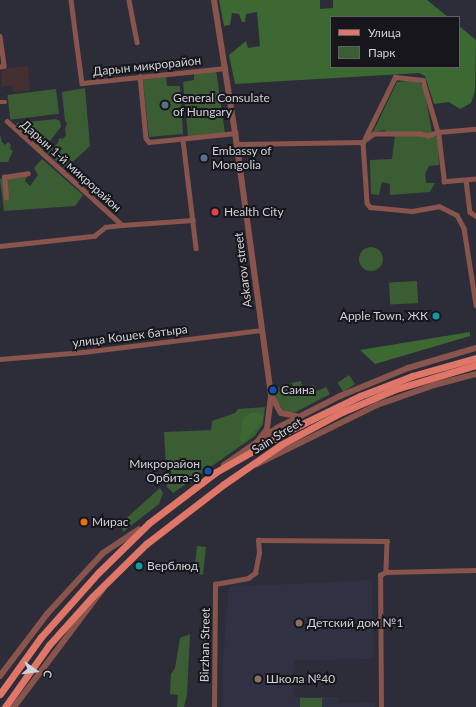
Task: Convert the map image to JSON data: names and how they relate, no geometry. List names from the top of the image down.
{
  "streets": {
    "main road": ["Sain Street"],
    "street": [
      "Дарын микрорайон",
      "Дарын 1-й микрорайон",
      "Askarov street",
      "улица Кошек батыра",
      "Birzhan Street"
    ]
  },
  "crossings": [
    ["Дарын микрорайон", "Askarov street"],
    ["Askarov street", "улица Кошек батыра"]
  ],
  "places": [
    "General Consulate of Hungary",
    "Embassy of Mongolia",
    "Health City",
    "Apple Town, ЖК",
    "Саина",
    "Микрорайон Орбита-3",
    "Мирас",
    "Верблюд",
    "Детский дом №1",
    "Школа №40"
  ],
  "legend": ["Улица", "Парк"],
  "north": "right"
}
